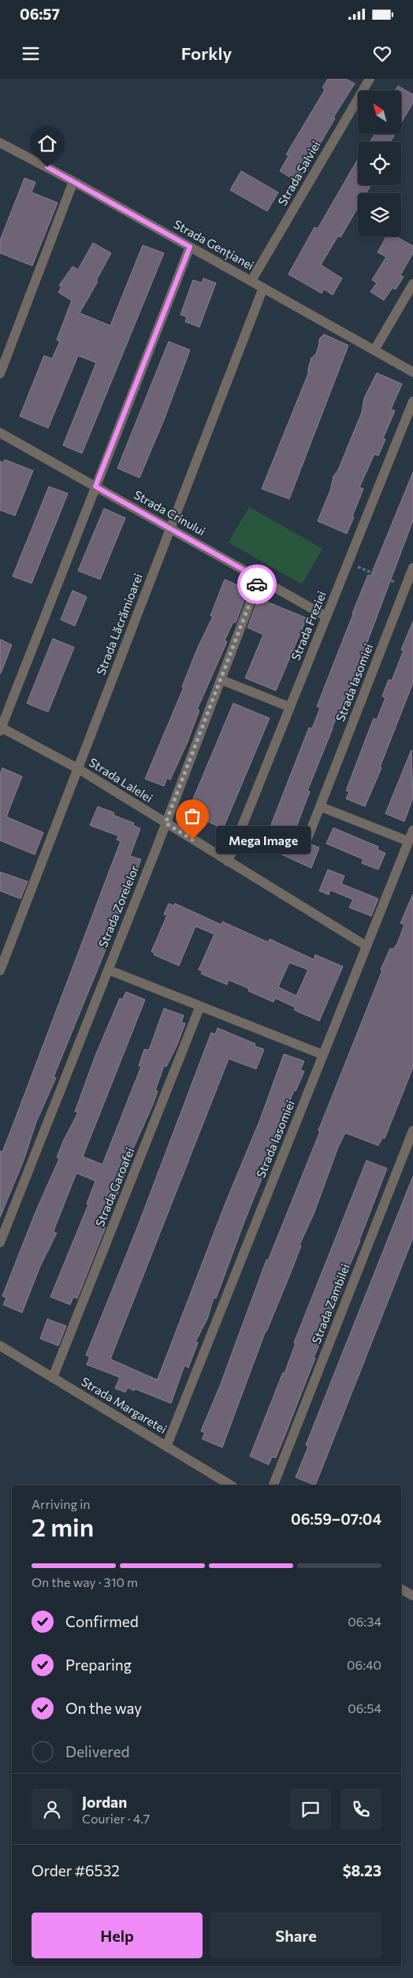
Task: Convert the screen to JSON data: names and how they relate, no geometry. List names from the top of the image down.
{
  "streets": {
    "street": [
      "Strada Salviei",
      "Strada Gențianei",
      "Strada Crinului",
      "Strada Lăcrămioarei",
      "Strada Freziei",
      "Strada Iasomiei",
      "Strada Lalelei",
      "Strada Zorelelor",
      "Strada Garoafei",
      "Strada Zambilei",
      "Strada Margaretei"
    ]
  },
  "crossings": [
    ["Strada Salviei", "Strada Gențianei"],
    ["Strada Gențianei", "Strada Lăcrămioarei"],
    ["Strada Crinului", "Strada Lăcrămioarei"],
    ["Strada Crinului", "Strada Freziei"],
    ["Strada Crinului", "Strada Zorelelor"],
    ["Strada Lăcrămioarei", "Strada Lalelei"],
    ["Strada Freziei", "Strada Lalelei"],
    ["Strada Iasomiei", "Strada Lalelei"],
    ["Strada Iasomiei", "Strada Margaretei"],
    ["Strada Lalelei", "Strada Zorelelor"],
    ["Strada Garoafei", "Strada Margaretei"]
  ],
  "places": ["Mega Image"],
  "north": "top left",
  "page": {
    "status": "06:57",
    "header": "Forkly",
    "bubble": "Mega Image",
    "heading": ["2 min", "Arriving in", "06:59–07:04"],
    "panel": [
      "Jordan",
      "Courier · 4.7",
      "Order #6532",
      "$8.23"
    ],
    "bar": "On the way · 310 m",
    "list": [
      ["Confirmed", "06:34"],
      ["Preparing", "06:40"],
      ["On the way", "06:54"],
      "Delivered"
    ],
    "buttons": ["Help", "Share"]
  }
}
